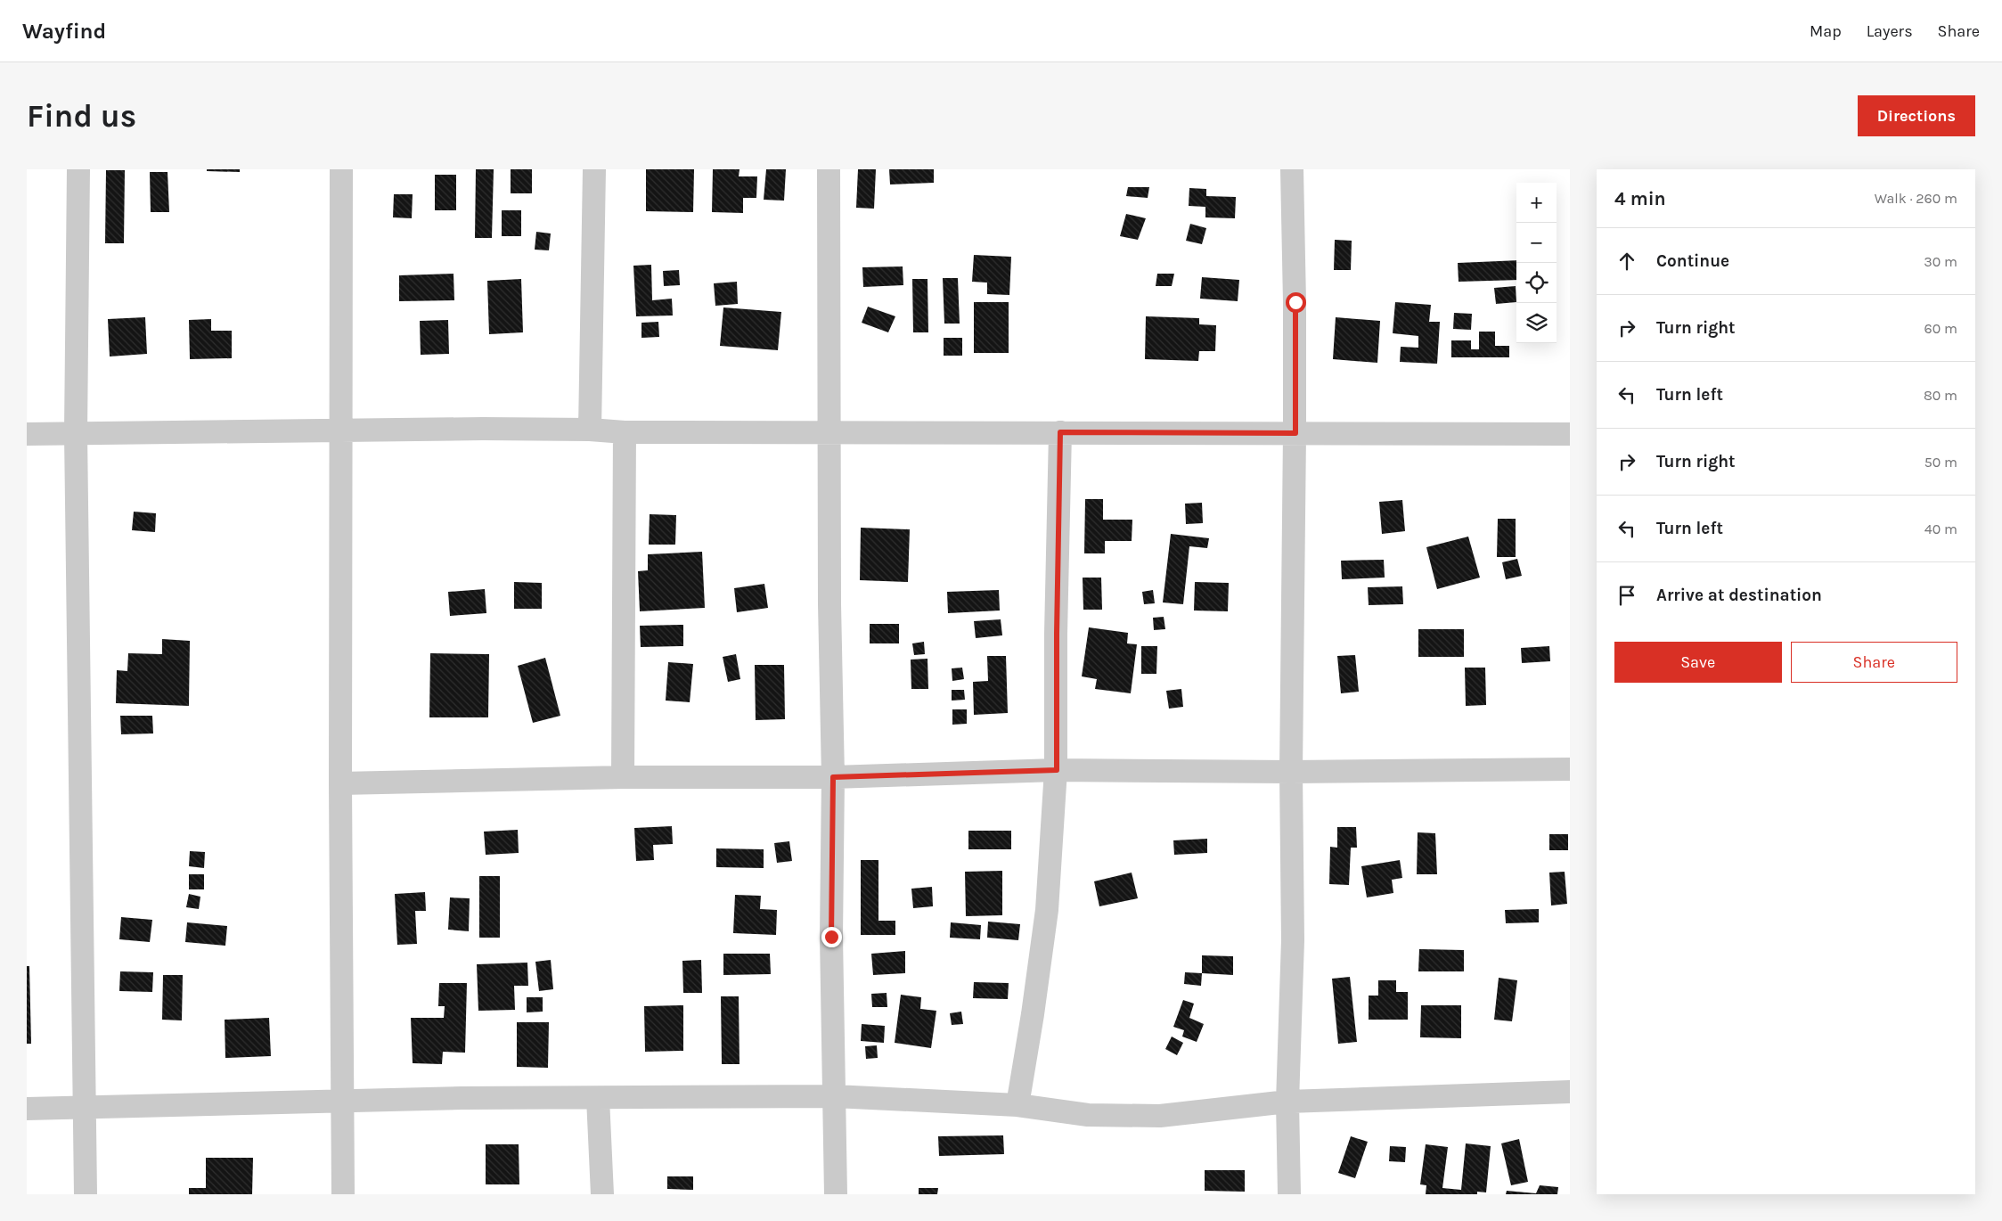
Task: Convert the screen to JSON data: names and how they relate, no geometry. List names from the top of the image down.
{
  "page": {
    "header": "Wayfind",
    "nav": ["Map", "Layers", "Share"],
    "buttons": [
      "Directions",
      ["Save", "Share"]
    ],
    "title": "Find us",
    "heading": ["4 min", "Walk · 260 m"],
    "map_buttons": ["+", "−"],
    "list": [
      ["Continue", "30 m"],
      ["Turn right", "60 m"],
      ["Turn left", "80 m"],
      ["Turn right", "50 m"],
      ["Turn left", "40 m"],
      "Arrive at destination"
    ]
  }
}
